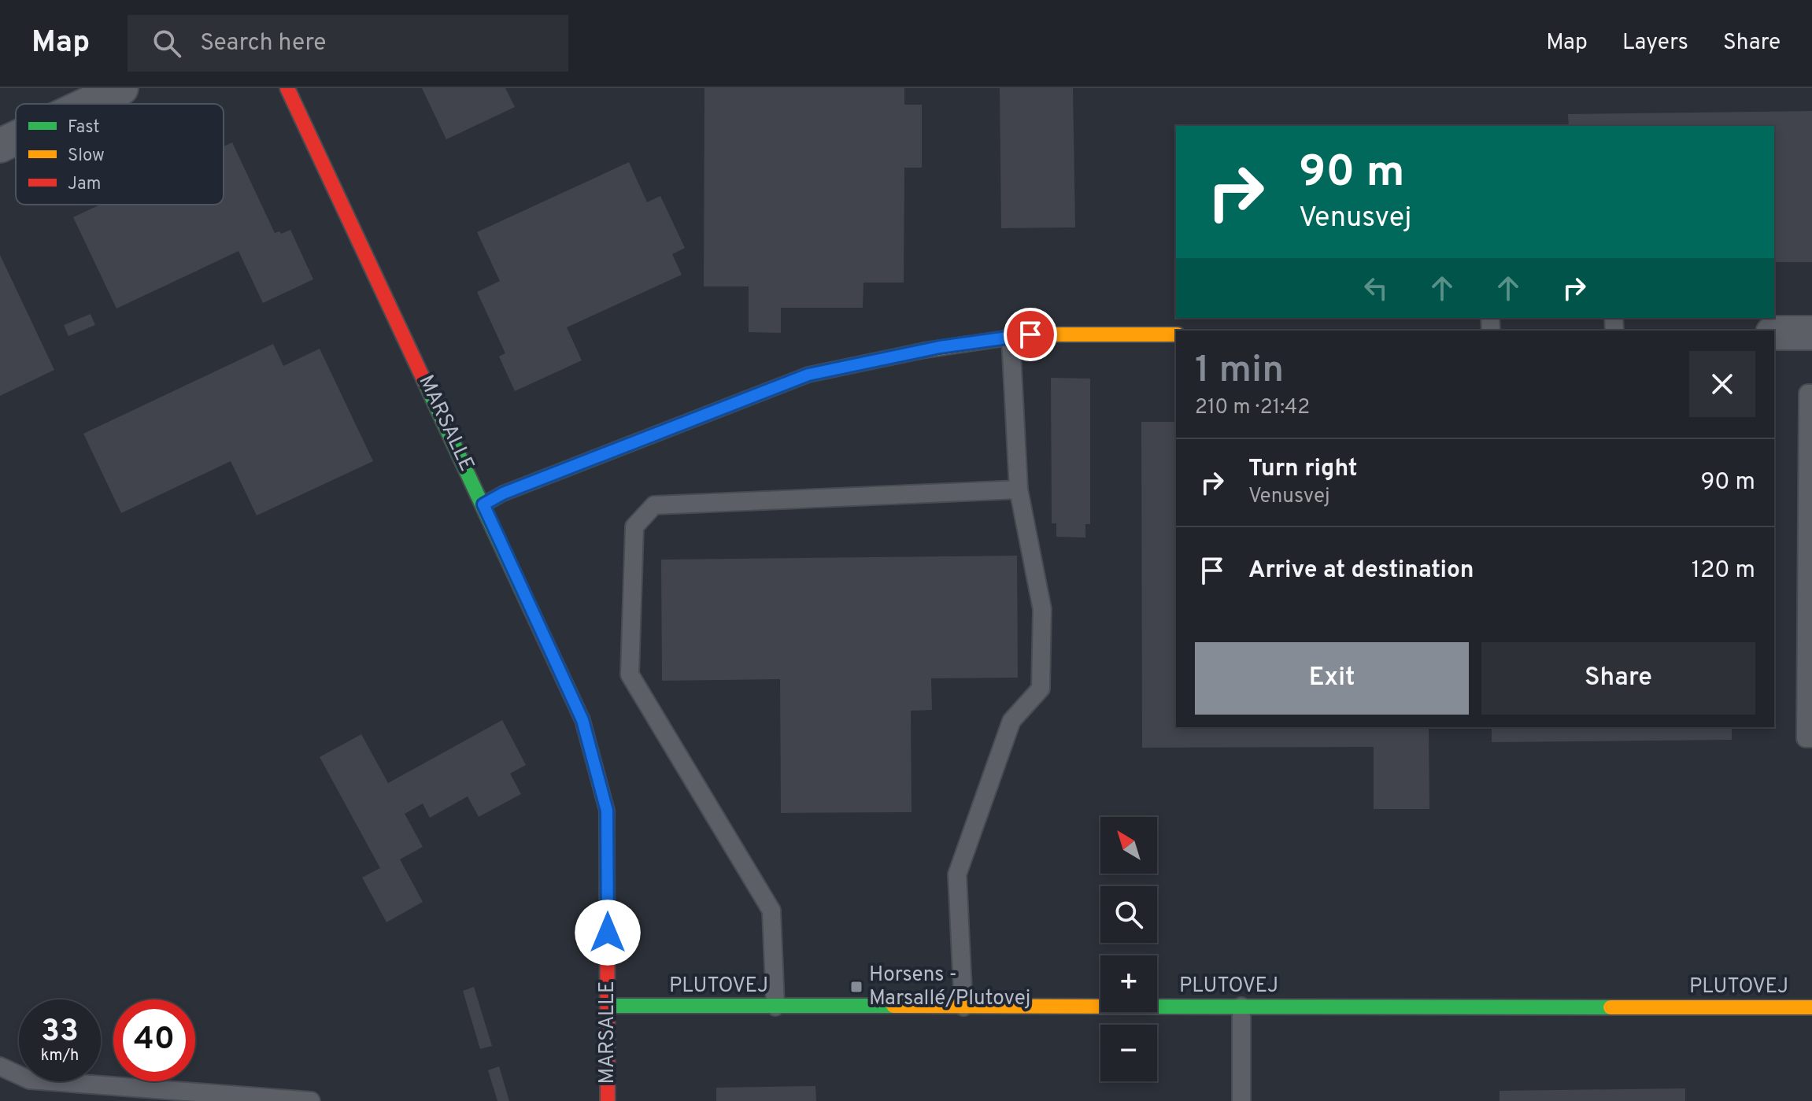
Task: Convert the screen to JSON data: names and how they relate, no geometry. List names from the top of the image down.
{
  "streets": {
    "street": ["MARSALLE", "PLUTOVEJ"]
  },
  "crossings": [
    ["MARSALLE", "PLUTOVEJ"]
  ],
  "places": {
    "transit": ["Horsens - Marsallé/Plutovej"]
  },
  "legend": ["Fast", "Slow", "Jam"],
  "north": "top left",
  "page": {
    "header": "Map",
    "search": "Search here",
    "nav": ["Map", "Layers", "Share"],
    "turn": ["90 m", "Venusvej"],
    "heading": ["1 min", "210 m · 21:42"],
    "list": [
      {
        "name": "Turn right",
        "note": "Venusvej",
        "value": "90 m"
      },
      {
        "name": "Arrive at destination",
        "value": "120 m"
      }
    ],
    "buttons": ["Exit", "Share"],
    "map_buttons": ["+", "−"],
    "speed": "33 km/h",
    "limit": "40"
  }
}
